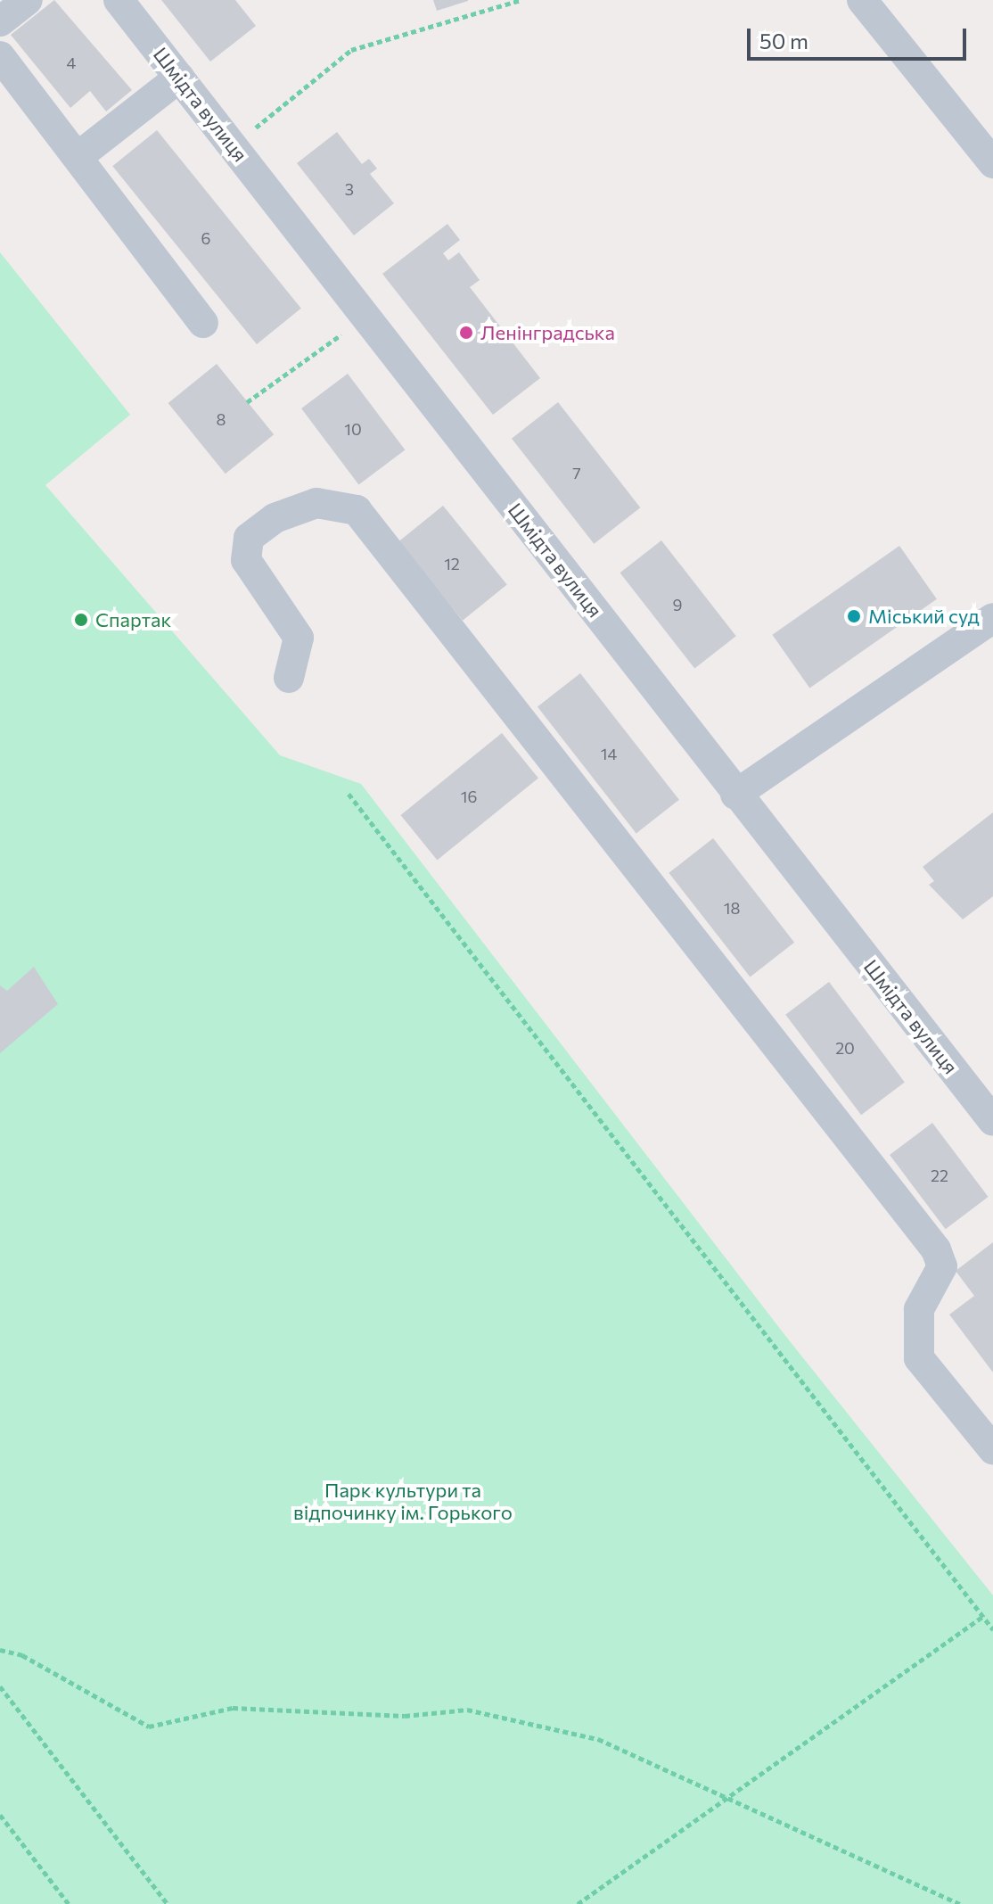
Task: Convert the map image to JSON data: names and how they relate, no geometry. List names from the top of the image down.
{
  "streets": {
    "street": ["Шмідта вулиця"]
  },
  "parks": ["Парк культури та відпочинку ім. Горького"],
  "places": ["Ленінградська", "Міський суд", "Спартак"],
  "house_numbers": [
    "4",
    "3",
    "6",
    "8",
    "10",
    "7",
    "12",
    "9",
    "14",
    "16",
    "18",
    "20",
    "22"
  ],
  "scale_bar": "50 m"
}
